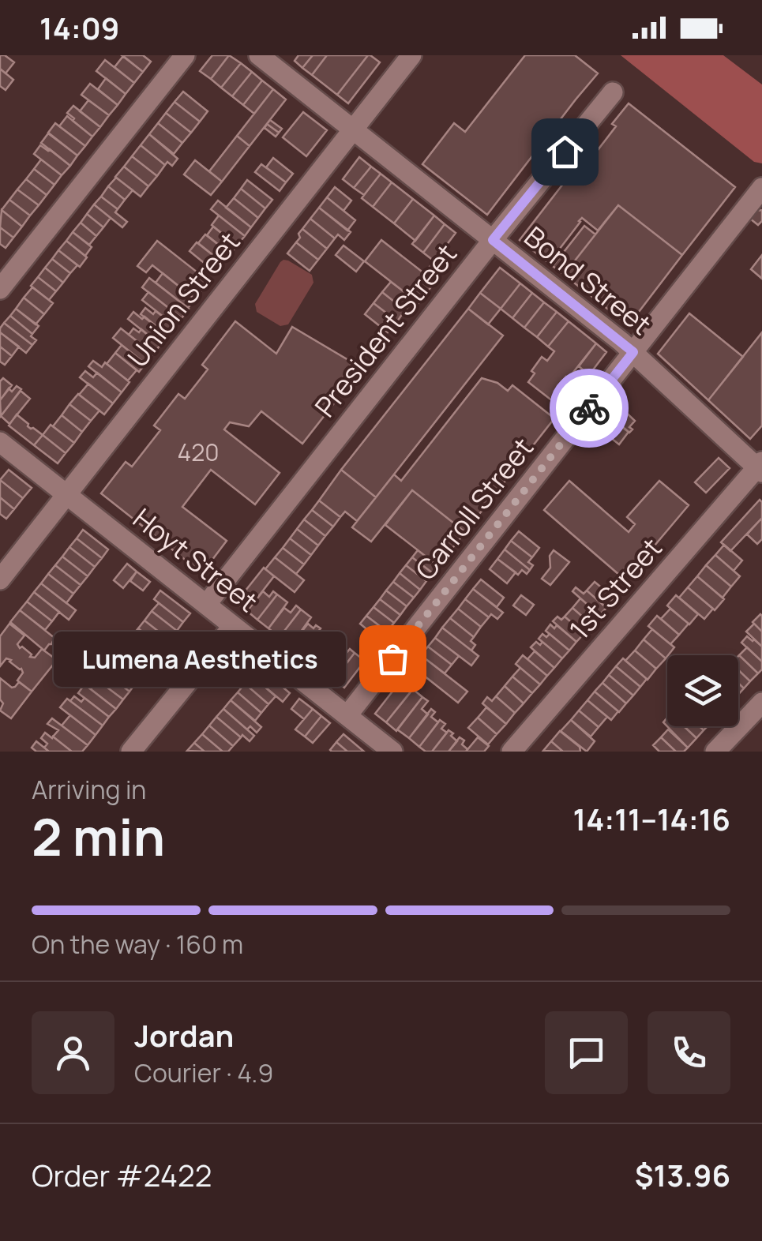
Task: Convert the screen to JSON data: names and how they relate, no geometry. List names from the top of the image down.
{
  "streets": {
    "street": [
      "Bond Street",
      "Union Street",
      "President Street",
      "Carroll Street",
      "Hoyt Street",
      "1st Street"
    ]
  },
  "crossings": [
    ["Bond Street", "Union Street"],
    ["Bond Street", "President Street"],
    ["Bond Street", "Carroll Street"],
    ["Bond Street", "1st Street"],
    ["Union Street", "Hoyt Street"],
    ["President Street", "Hoyt Street"],
    ["Carroll Street", "Hoyt Street"]
  ],
  "places": ["Lumena Aesthetics"],
  "house_numbers": ["420"],
  "page": {
    "status": "14:09",
    "bubble": "Lumena Aesthetics",
    "heading": ["2 min", "Arriving in", "14:11–14:16"],
    "panel": [
      "Jordan",
      "Courier · 4.9",
      "Order #2422",
      "$13.96"
    ],
    "bar": "On the way · 160 m"
  }
}
